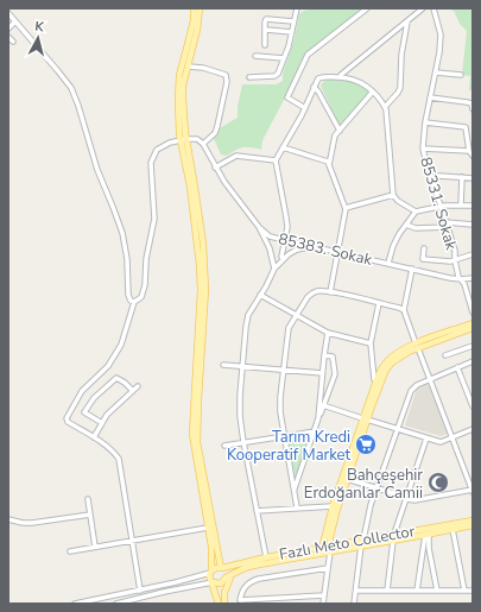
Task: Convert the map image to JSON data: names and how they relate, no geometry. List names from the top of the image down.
{
  "streets": {
    "main road": ["Fazlı Meto Collector"],
    "street": ["85331. Sokak", "85383. Sokak"]
  },
  "crossings": [
    ["85331. Sokak", "85383. Sokak"]
  ],
  "places": {
    "supermarket": ["Tarım Kredi Kooperatif Market"],
    "mosque": ["Bahçeşehir Erdoğanlar Camii"]
  },
  "north": "top"
}
